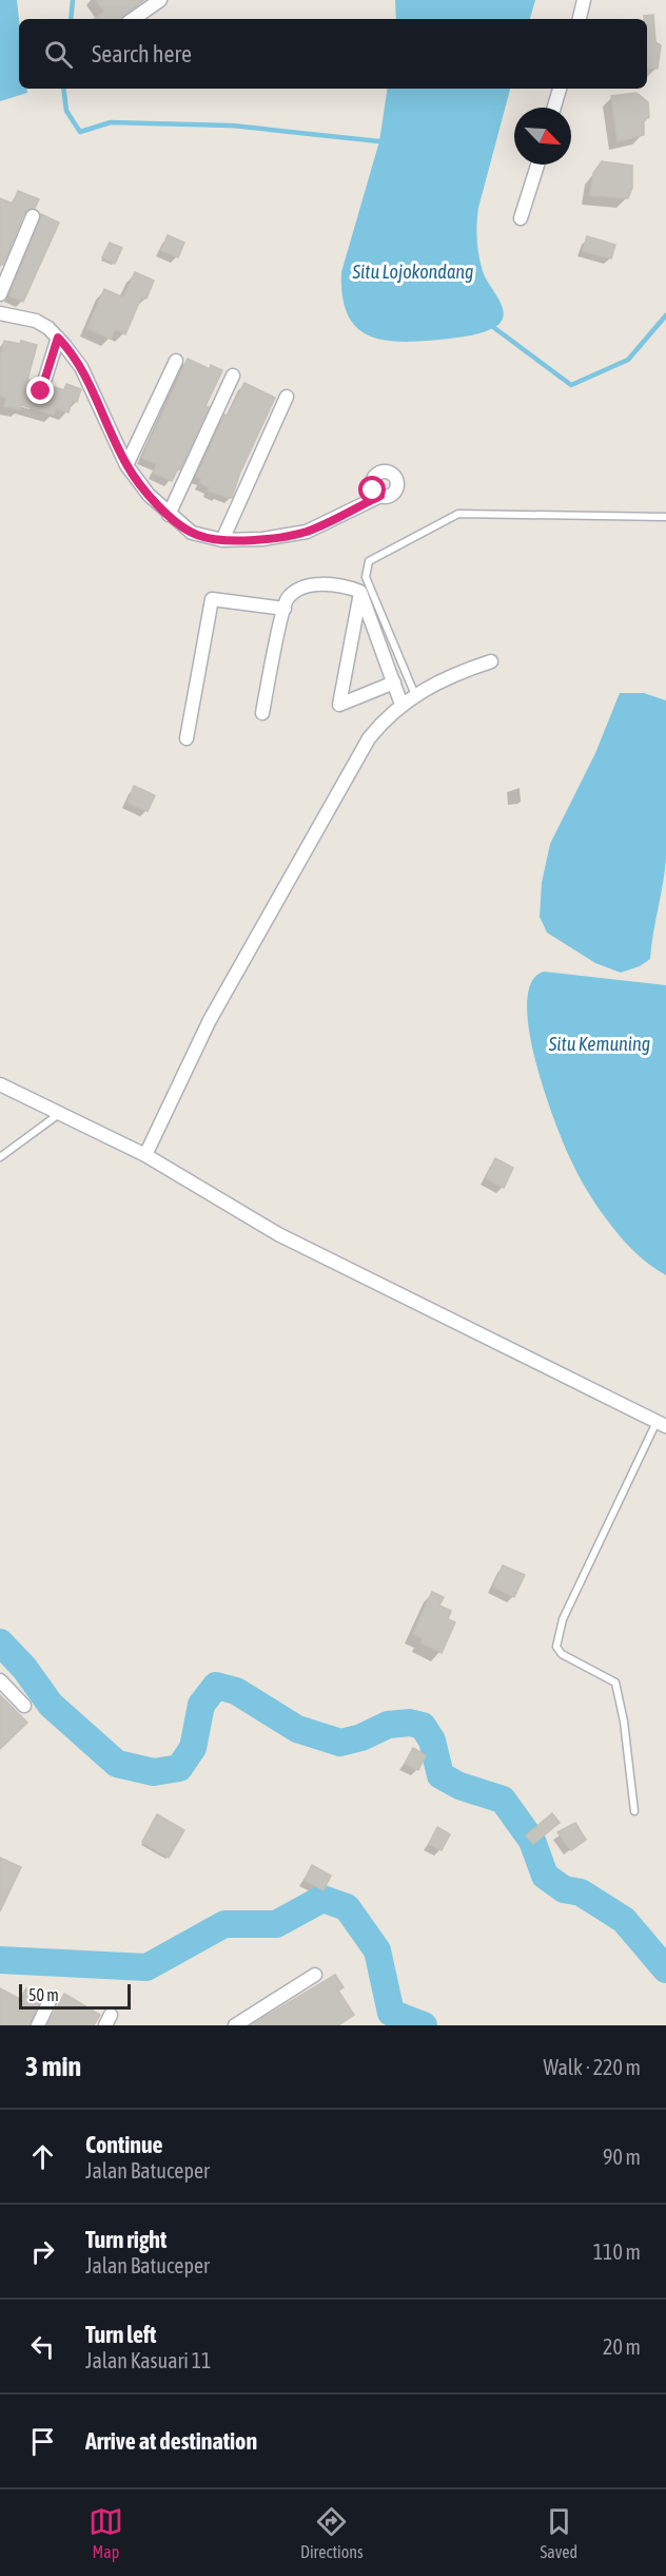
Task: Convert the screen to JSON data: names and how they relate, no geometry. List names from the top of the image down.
{
  "water": ["Situ Lojokondang", "Situ Kemuning"],
  "scale_bar": "50 m",
  "north": "bottom right",
  "page": {
    "search": "Search here",
    "scale": "50 m",
    "heading": ["3 min", "Walk · 220 m"],
    "list": [
      ["Continue", "Jalan Batuceper", "90 m"],
      ["Turn right", "Jalan Batuceper", "110 m"],
      ["Turn left", "Jalan Kasuari 11", "20 m"],
      "Arrive at destination"
    ],
    "nav": ["Map", "Directions", "Saved"]
  }
}
